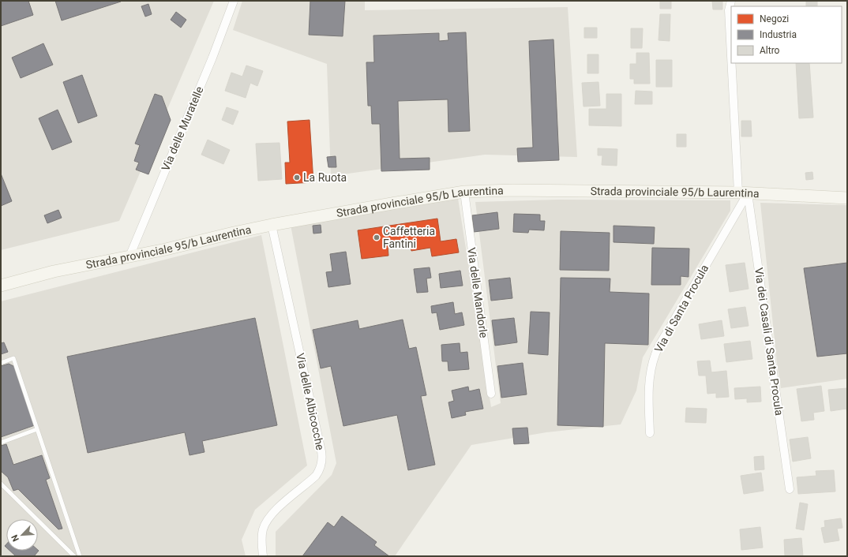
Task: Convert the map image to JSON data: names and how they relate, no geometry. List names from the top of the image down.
{
  "streets": {
    "main road": ["Strada provinciale 95/b Laurentina"],
    "street": [
      "Via delle Muratelle",
      "Via delle Mandorle",
      "Via di Santa Procula",
      "Via dei Casali di Santa Procula",
      "Via delle Albicocche"
    ]
  },
  "crossings": [
    ["Via delle Muratelle", "Strada provinciale 95/b Laurentina"],
    ["Strada provinciale 95/b Laurentina", "Via delle Mandorle"],
    ["Strada provinciale 95/b Laurentina", "Via di Santa Procula"],
    ["Strada provinciale 95/b Laurentina", "Via dei Casali di Santa Procula"],
    ["Strada provinciale 95/b Laurentina", "Via delle Albicocche"],
    ["Via di Santa Procula", "Via dei Casali di Santa Procula"]
  ],
  "places": ["La Ruota", "Caffetteria Fantini"],
  "legend": ["Negozi", "Industria", "Altro"],
  "north": "bottom left"
}
